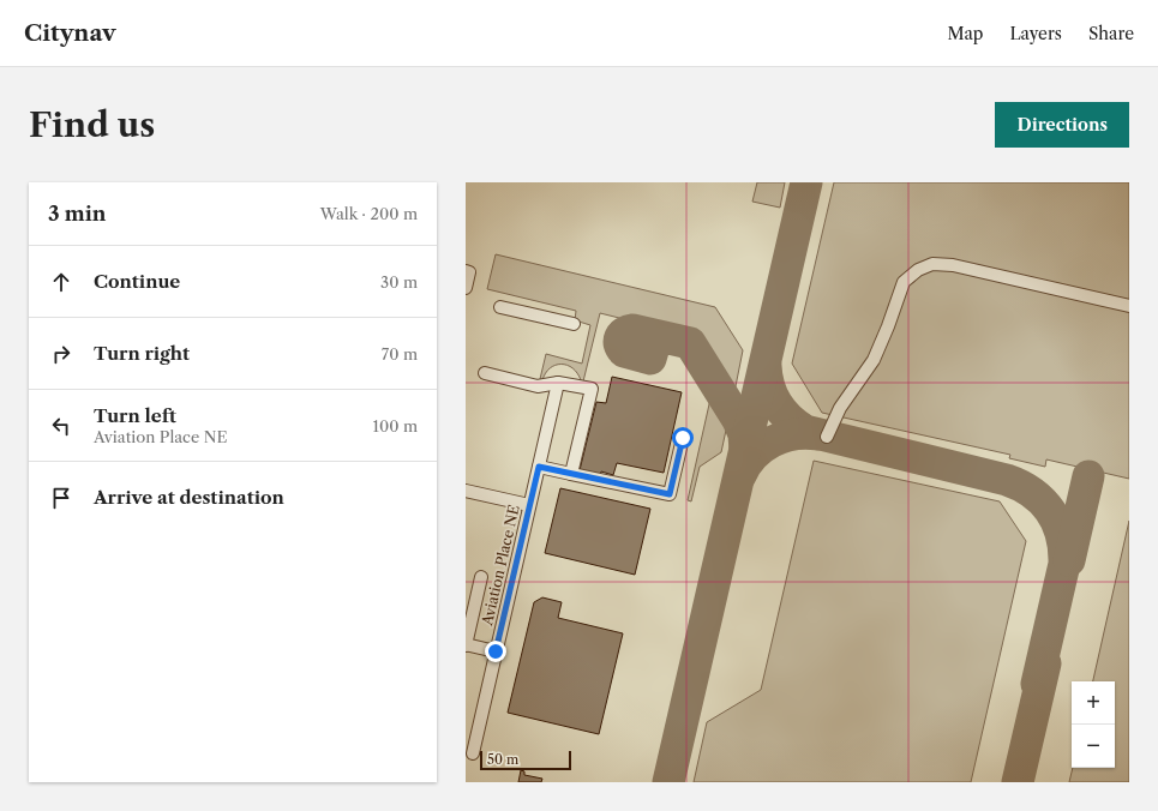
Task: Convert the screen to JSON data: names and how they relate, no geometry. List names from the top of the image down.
{
  "streets": {
    "street": ["Aviation Place NE"]
  },
  "scale_bar": "50 m",
  "page": {
    "header": "Citynav",
    "nav": ["Map", "Layers", "Share"],
    "buttons": "Directions",
    "title": "Find us",
    "heading": ["3 min", "Walk · 200 m"],
    "list": [
      ["Continue", "30 m"],
      ["Turn right", "70 m"],
      ["Turn left", "Aviation Place NE", "100 m"],
      "Arrive at destination"
    ],
    "map_buttons": ["+", "−"],
    "scale": "50 m"
  }
}
